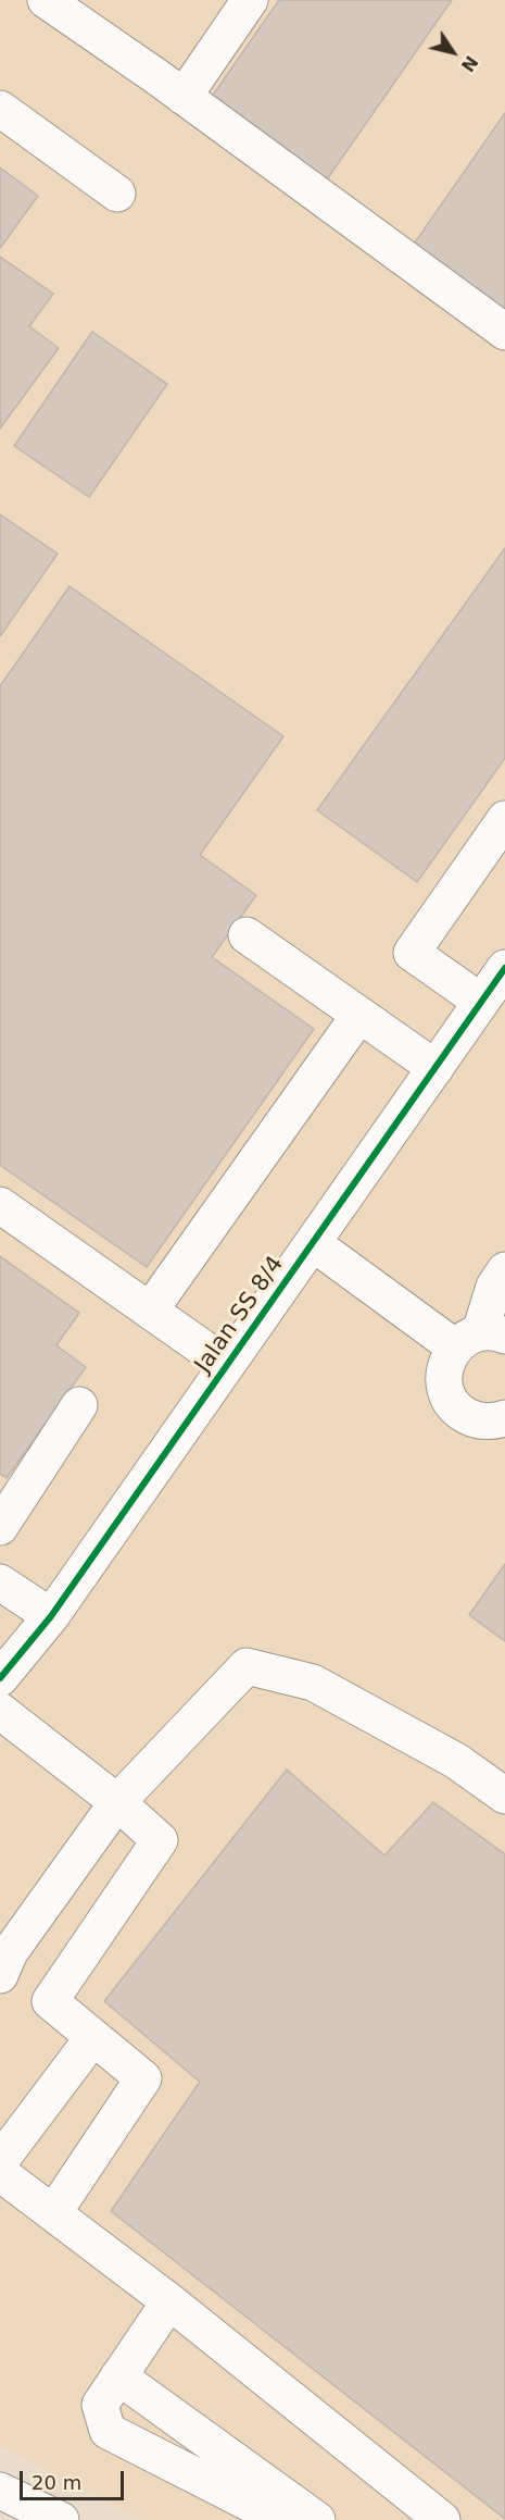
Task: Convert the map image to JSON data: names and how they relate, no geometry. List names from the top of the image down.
{
  "streets": {
    "main road": ["Jalan SS 8/4"]
  },
  "scale_bar": "20 m",
  "north": "bottom right"
}
